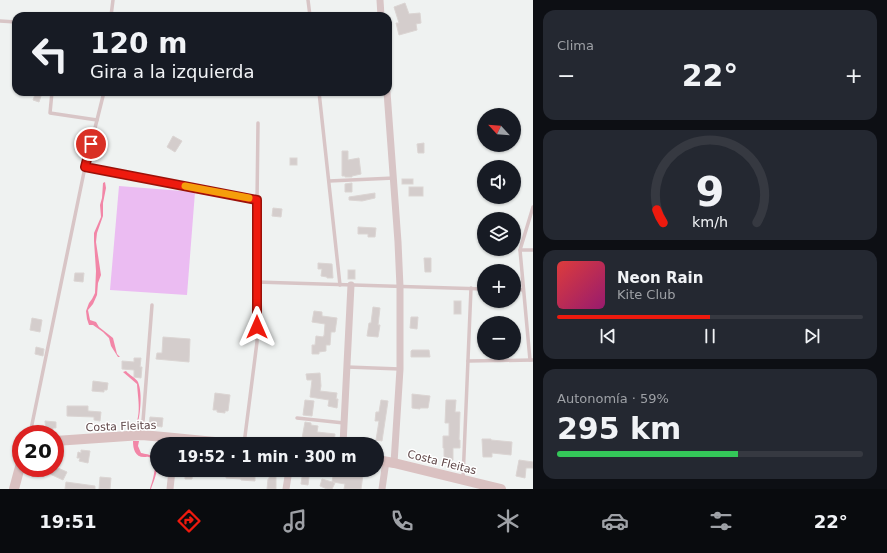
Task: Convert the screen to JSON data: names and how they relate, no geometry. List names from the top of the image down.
{
  "streets": {
    "main road": ["Costa Fleitas"]
  },
  "north": "top left",
  "page": {
    "tile": [
      "Clima",
      ["Autonomía · 59%", "295 km"]
    ],
    "turn": ["120 m", "Gira a la izquierda"],
    "heat": ["−", "22°", "+"],
    "map_buttons": ["+", "−"],
    "song": ["Neon Rain", "Kite Club"],
    "limit": "20",
    "trip": "19:52 · 1 min · 300 m",
    "tabs": ["19:51", "22°"],
    "gauge": ["9", "km/h"]
  }
}
